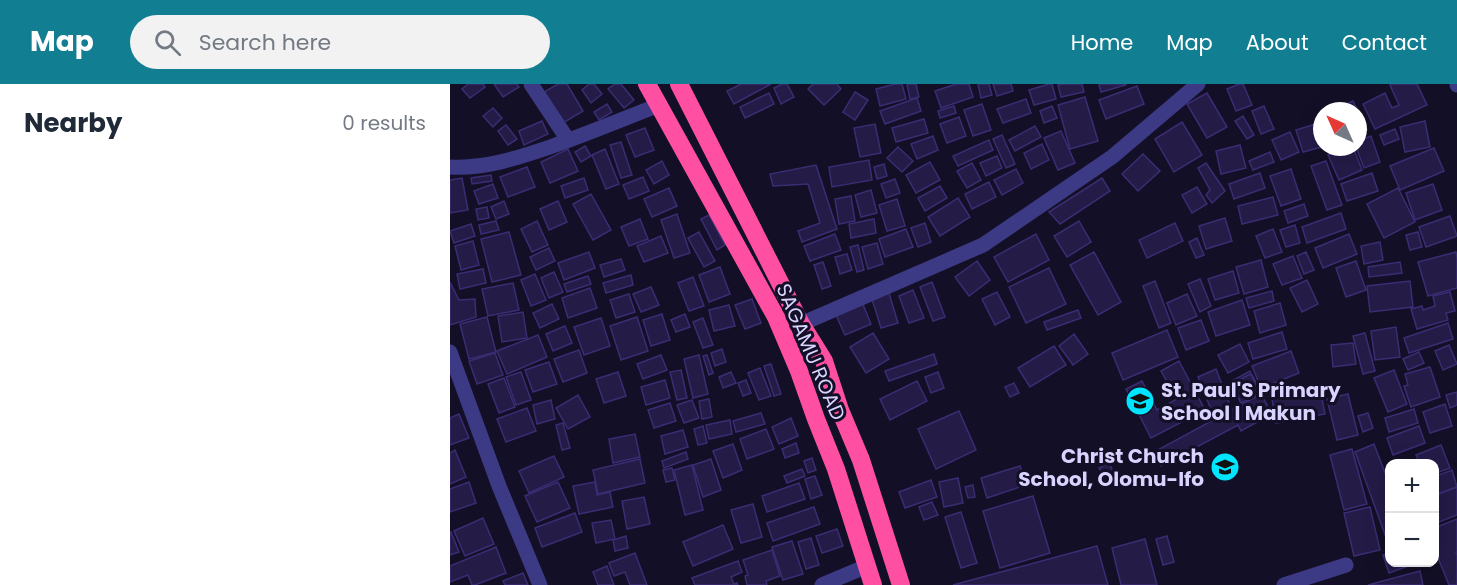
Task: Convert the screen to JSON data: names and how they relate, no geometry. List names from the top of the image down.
{
  "streets": {
    "highway": ["SAGAMU ROAD"]
  },
  "places": {
    "school or university": ["St. Paul'S Primary School I Makun", "Christ Church School, Olomu-Ifo"]
  },
  "north": "top left",
  "page": {
    "header": "Map",
    "search": "Search here",
    "nav": [
      "Home",
      "Map",
      "About",
      "Contact"
    ],
    "heading": ["Nearby", "0 results"],
    "map_buttons": ["+", "−"]
  }
}
